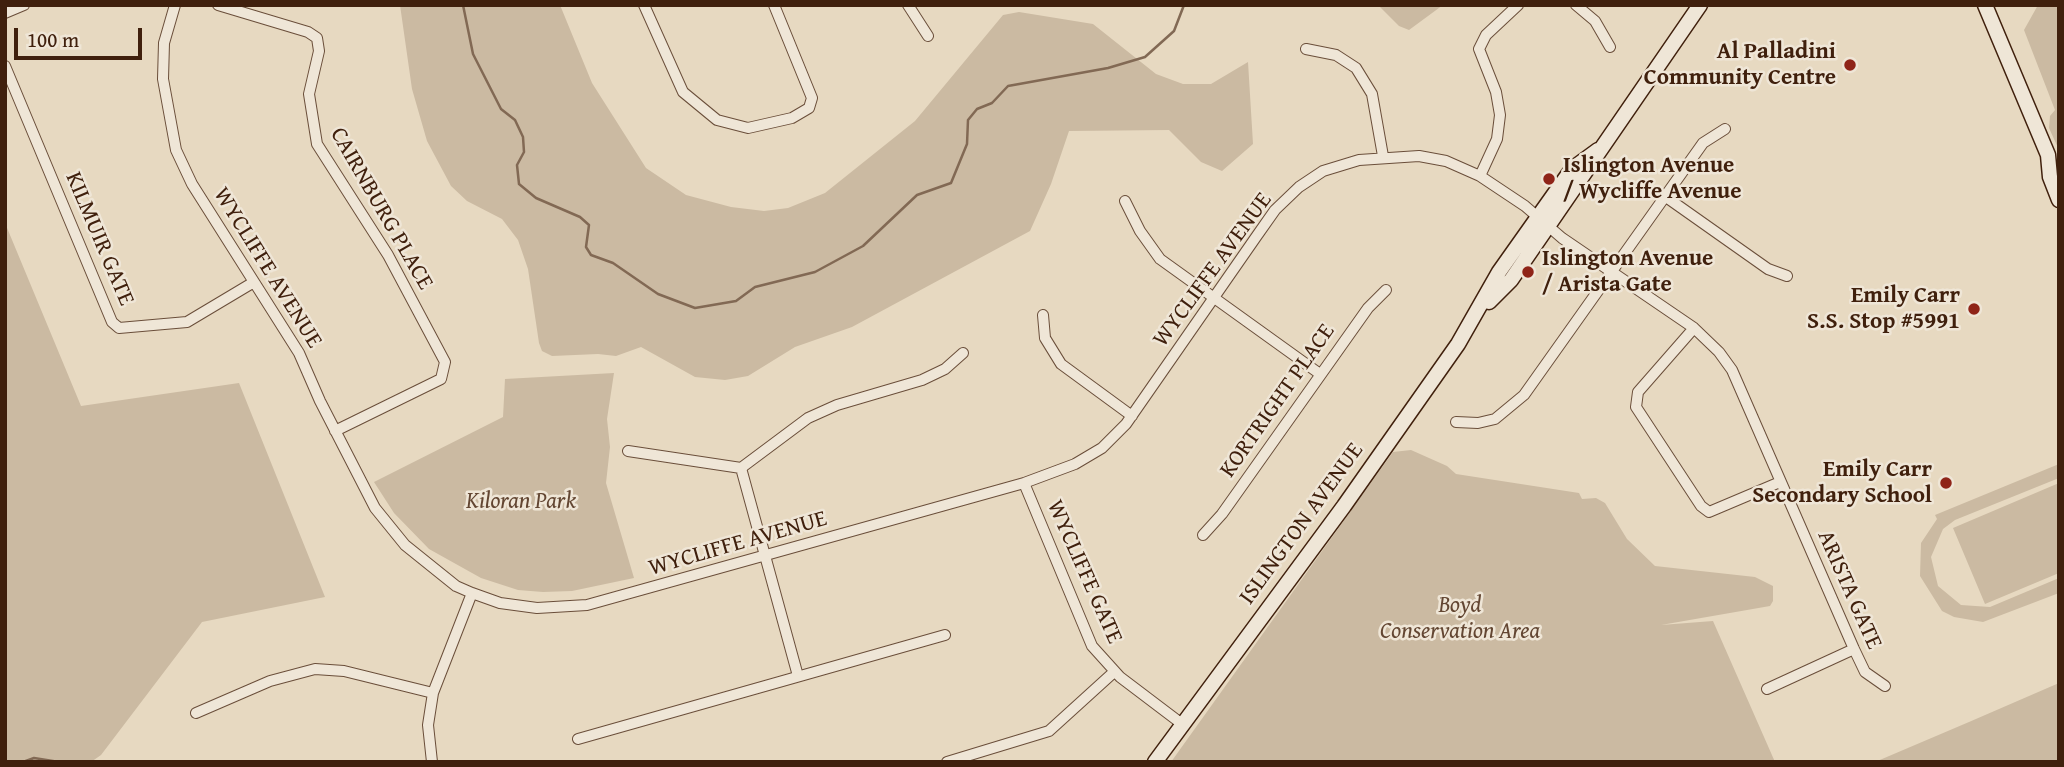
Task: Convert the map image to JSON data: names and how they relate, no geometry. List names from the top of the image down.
{
  "streets": {
    "main road": ["ISLINGTON AVENUE"],
    "street": [
      "CAIRNBURG PLACE",
      "KILMUIR GATE",
      "WYCLIFFE AVENUE",
      "KORTRIGHT PLACE",
      "WYCLIFFE GATE",
      "ARISTA GATE"
    ]
  },
  "crossings": [
    ["CAIRNBURG PLACE", "WYCLIFFE AVENUE"],
    ["KILMUIR GATE", "WYCLIFFE AVENUE"],
    ["WYCLIFFE AVENUE", "ISLINGTON AVENUE"],
    ["WYCLIFFE AVENUE", "WYCLIFFE GATE"],
    ["WYCLIFFE AVENUE", "ARISTA GATE"],
    ["ISLINGTON AVENUE", "WYCLIFFE GATE"],
    ["ISLINGTON AVENUE", "ARISTA GATE"]
  ],
  "parks": ["Kiloran Park", "Boyd Conservation Area"],
  "places": [
    "Al Palladini Community Centre",
    "Islington Avenue / Wycliffe Avenue",
    "Islington Avenue / Arista Gate",
    "Emily Carr S.S. Stop #5991",
    "Emily Carr Secondary School"
  ],
  "scale_bar": "100 m"
}
